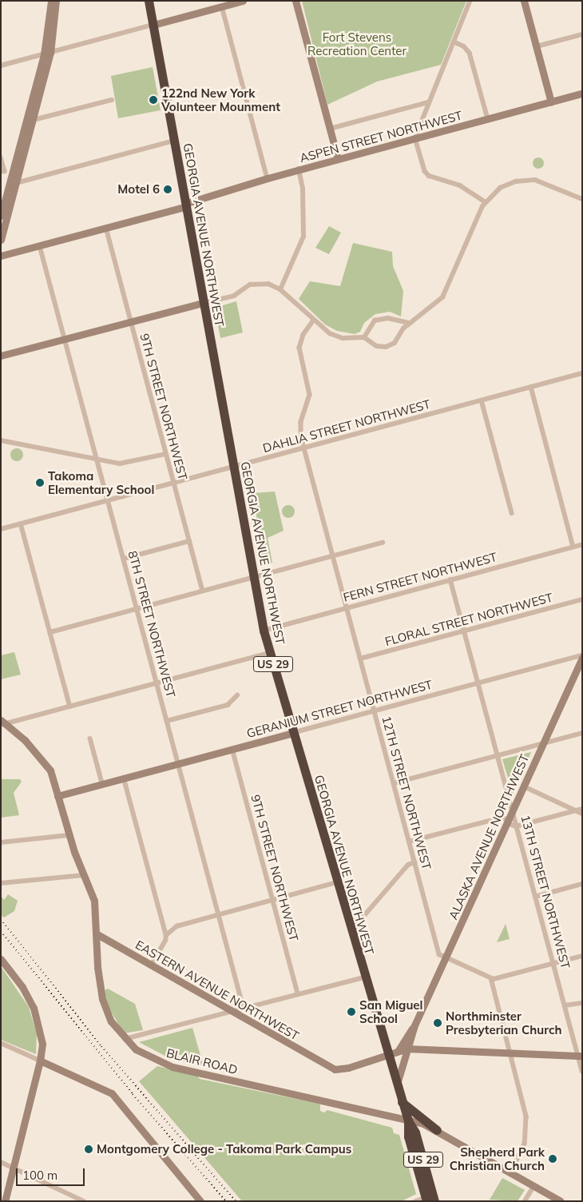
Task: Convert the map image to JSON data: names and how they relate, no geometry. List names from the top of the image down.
{
  "streets": {
    "highway": ["GEORGIA AVENUE NORTHWEST", "US 29"],
    "street": [
      "ASPEN STREET NORTHWEST",
      "9TH STREET NORTHWEST",
      "DAHLIA STREET NORTHWEST",
      "FERN STREET NORTHWEST",
      "FLORAL STREET NORTHWEST",
      "8TH STREET NORTHWEST",
      "GERANIUM STREET NORTHWEST",
      "12TH STREET NORTHWEST",
      "ALASKA AVENUE NORTHWEST",
      "13TH STREET NORTHWEST",
      "EASTERN AVENUE NORTHWEST",
      "BLAIR ROAD"
    ]
  },
  "crossings": [
    ["ASPEN STREET NORTHWEST", "GEORGIA AVENUE NORTHWEST"],
    ["ASPEN STREET NORTHWEST", "9TH STREET NORTHWEST"],
    ["ASPEN STREET NORTHWEST", "8TH STREET NORTHWEST"],
    ["GEORGIA AVENUE NORTHWEST", "DAHLIA STREET NORTHWEST"],
    ["GEORGIA AVENUE NORTHWEST", "FERN STREET NORTHWEST"],
    ["GEORGIA AVENUE NORTHWEST", "US 29"],
    ["GEORGIA AVENUE NORTHWEST", "GERANIUM STREET NORTHWEST"],
    ["GEORGIA AVENUE NORTHWEST", "ALASKA AVENUE NORTHWEST"],
    ["GEORGIA AVENUE NORTHWEST", "EASTERN AVENUE NORTHWEST"],
    ["GEORGIA AVENUE NORTHWEST", "BLAIR ROAD"],
    ["9TH STREET NORTHWEST", "DAHLIA STREET NORTHWEST"],
    ["9TH STREET NORTHWEST", "GERANIUM STREET NORTHWEST"],
    ["DAHLIA STREET NORTHWEST", "8TH STREET NORTHWEST"],
    ["DAHLIA STREET NORTHWEST", "12TH STREET NORTHWEST"],
    ["FERN STREET NORTHWEST", "12TH STREET NORTHWEST"],
    ["FERN STREET NORTHWEST", "13TH STREET NORTHWEST"],
    ["FLORAL STREET NORTHWEST", "12TH STREET NORTHWEST"],
    ["FLORAL STREET NORTHWEST", "13TH STREET NORTHWEST"],
    ["8TH STREET NORTHWEST", "GERANIUM STREET NORTHWEST"],
    ["US 29", "BLAIR ROAD"],
    ["GERANIUM STREET NORTHWEST", "12TH STREET NORTHWEST"],
    ["GERANIUM STREET NORTHWEST", "ALASKA AVENUE NORTHWEST"],
    ["GERANIUM STREET NORTHWEST", "13TH STREET NORTHWEST"],
    ["GERANIUM STREET NORTHWEST", "BLAIR ROAD"],
    ["12TH STREET NORTHWEST", "ALASKA AVENUE NORTHWEST"],
    ["ALASKA AVENUE NORTHWEST", "13TH STREET NORTHWEST"],
    ["EASTERN AVENUE NORTHWEST", "BLAIR ROAD"]
  ],
  "parks": ["Fort Stevens Recreation Center"],
  "places": [
    "122nd New York Volunteer Mounment",
    "Motel 6",
    "Takoma Elementary School",
    "San Miguel School",
    "Northminster Presbyterian Church",
    "Montgomery College - Takoma Park Campus",
    "Shepherd Park Christian Church"
  ],
  "scale_bar": "100 m"
}
